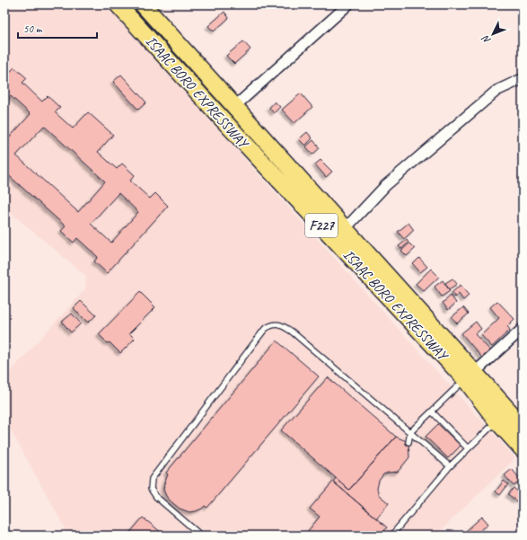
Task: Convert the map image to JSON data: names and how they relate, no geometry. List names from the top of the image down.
{
  "streets": {
    "main road": ["ISAAC BORO EXPRESSWAY", "F227"]
  },
  "scale_bar": "50 m",
  "north": "bottom left"
}
